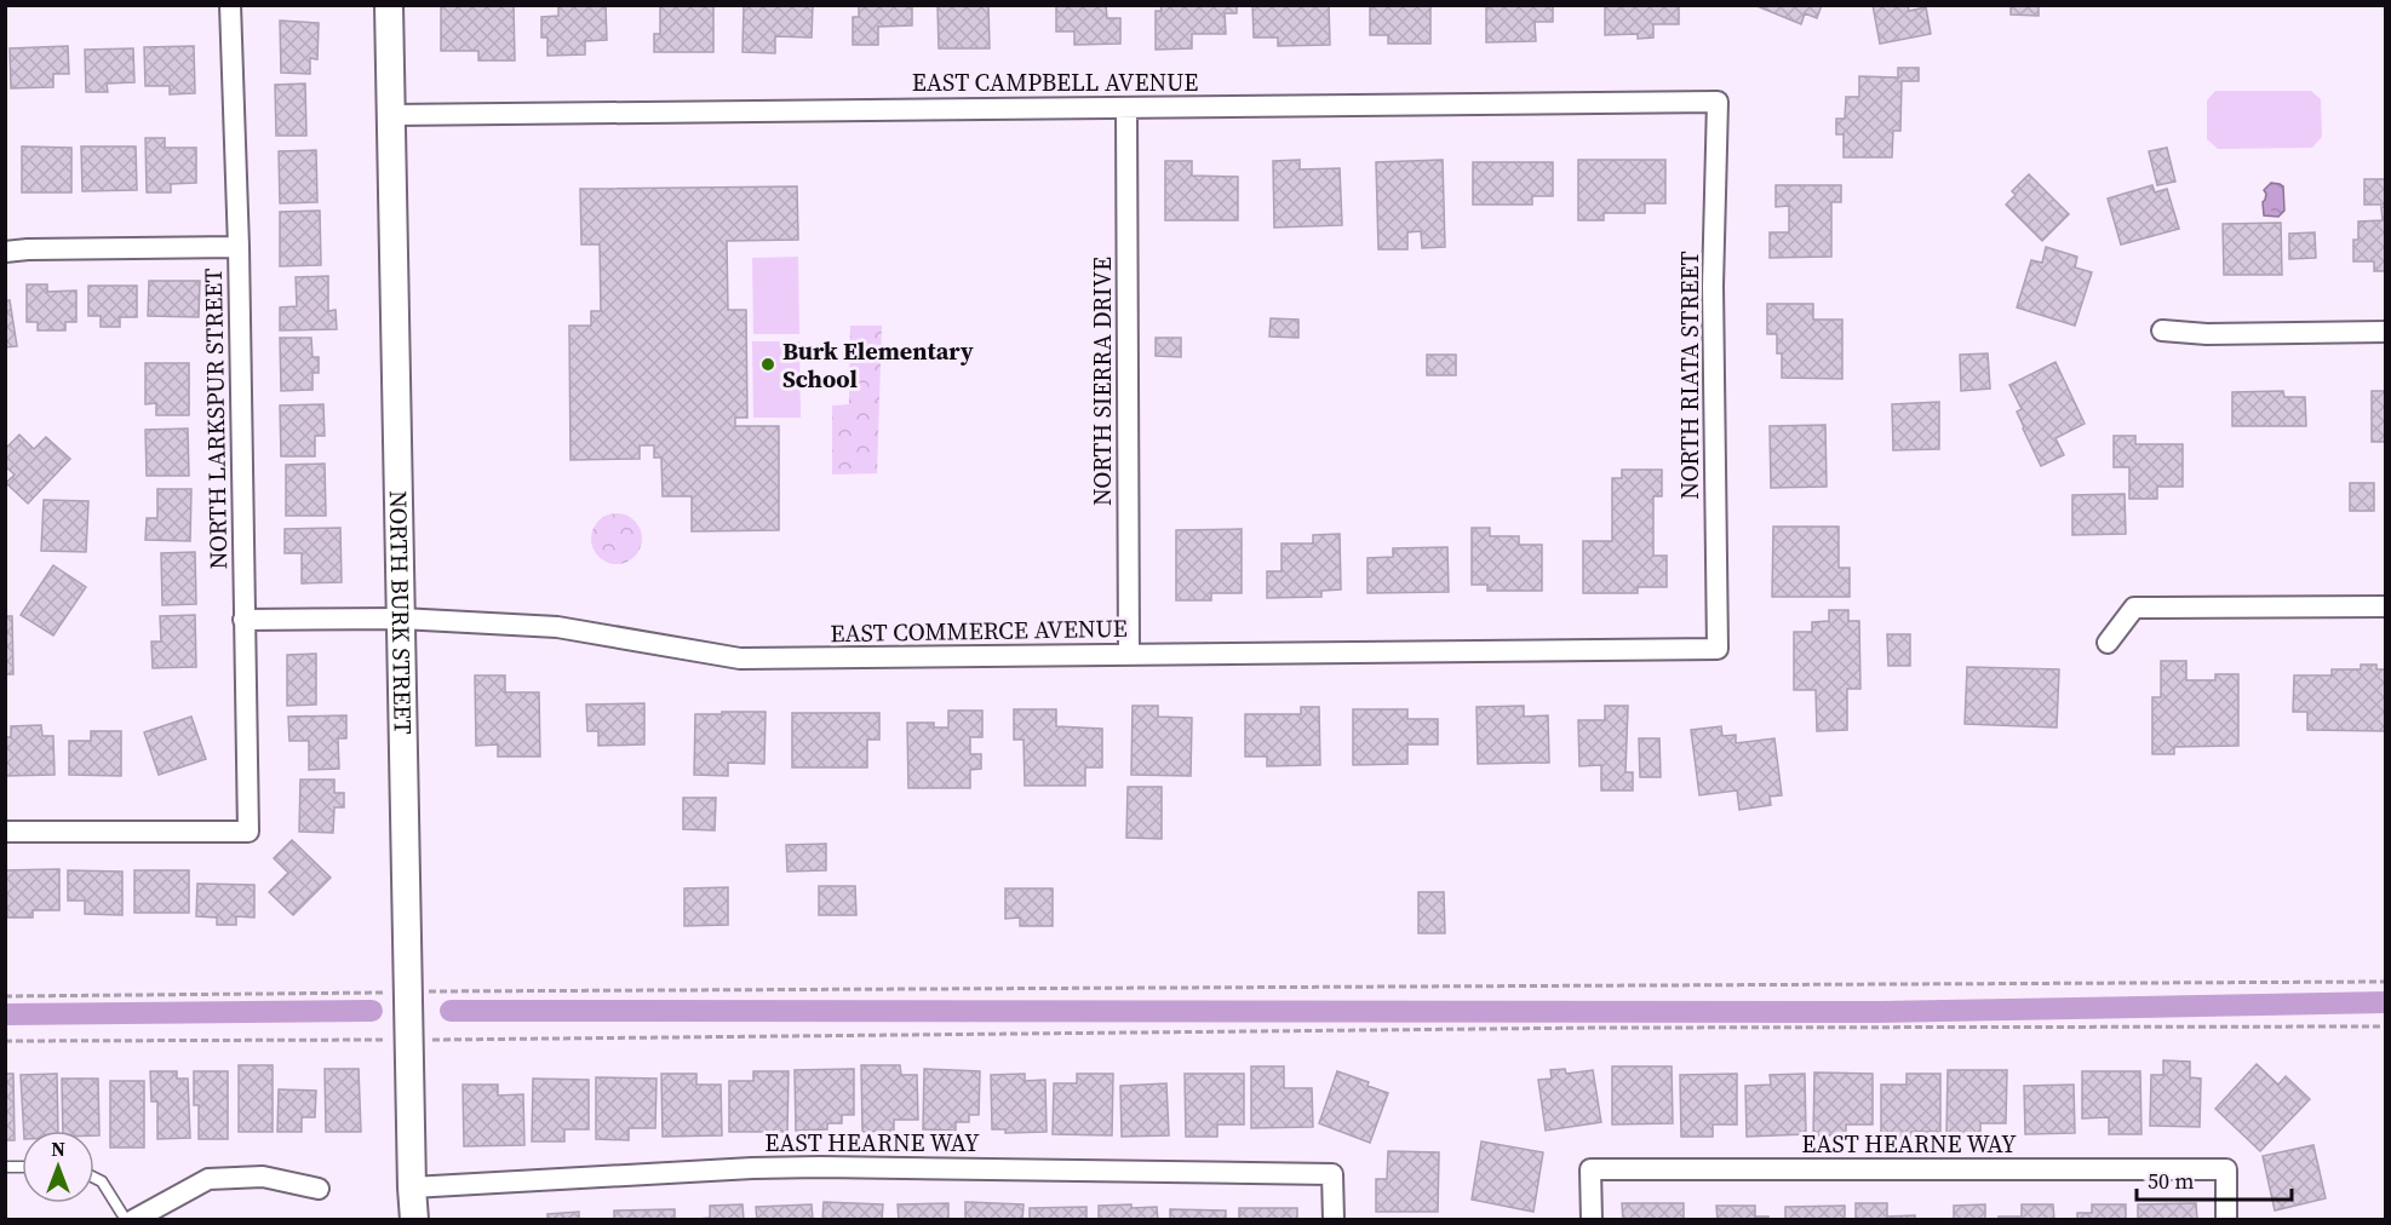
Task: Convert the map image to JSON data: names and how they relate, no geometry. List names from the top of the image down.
{
  "streets": {
    "street": [
      "EAST CAMPBELL AVENUE",
      "NORTH RIATA STREET",
      "NORTH SIERRA DRIVE",
      "NORTH LARKSPUR STREET",
      "NORTH BURK STREET",
      "EAST COMMERCE AVENUE",
      "EAST HEARNE WAY"
    ]
  },
  "crossings": [
    ["EAST CAMPBELL AVENUE", "NORTH RIATA STREET"],
    ["EAST CAMPBELL AVENUE", "NORTH SIERRA DRIVE"],
    ["EAST CAMPBELL AVENUE", "NORTH BURK STREET"],
    ["NORTH RIATA STREET", "EAST COMMERCE AVENUE"],
    ["NORTH SIERRA DRIVE", "EAST COMMERCE AVENUE"],
    ["NORTH LARKSPUR STREET", "EAST COMMERCE AVENUE"],
    ["NORTH BURK STREET", "EAST COMMERCE AVENUE"],
    ["NORTH BURK STREET", "EAST HEARNE WAY"]
  ],
  "places": ["Burk Elementary School"],
  "scale_bar": "50 m",
  "north": "top"
}
